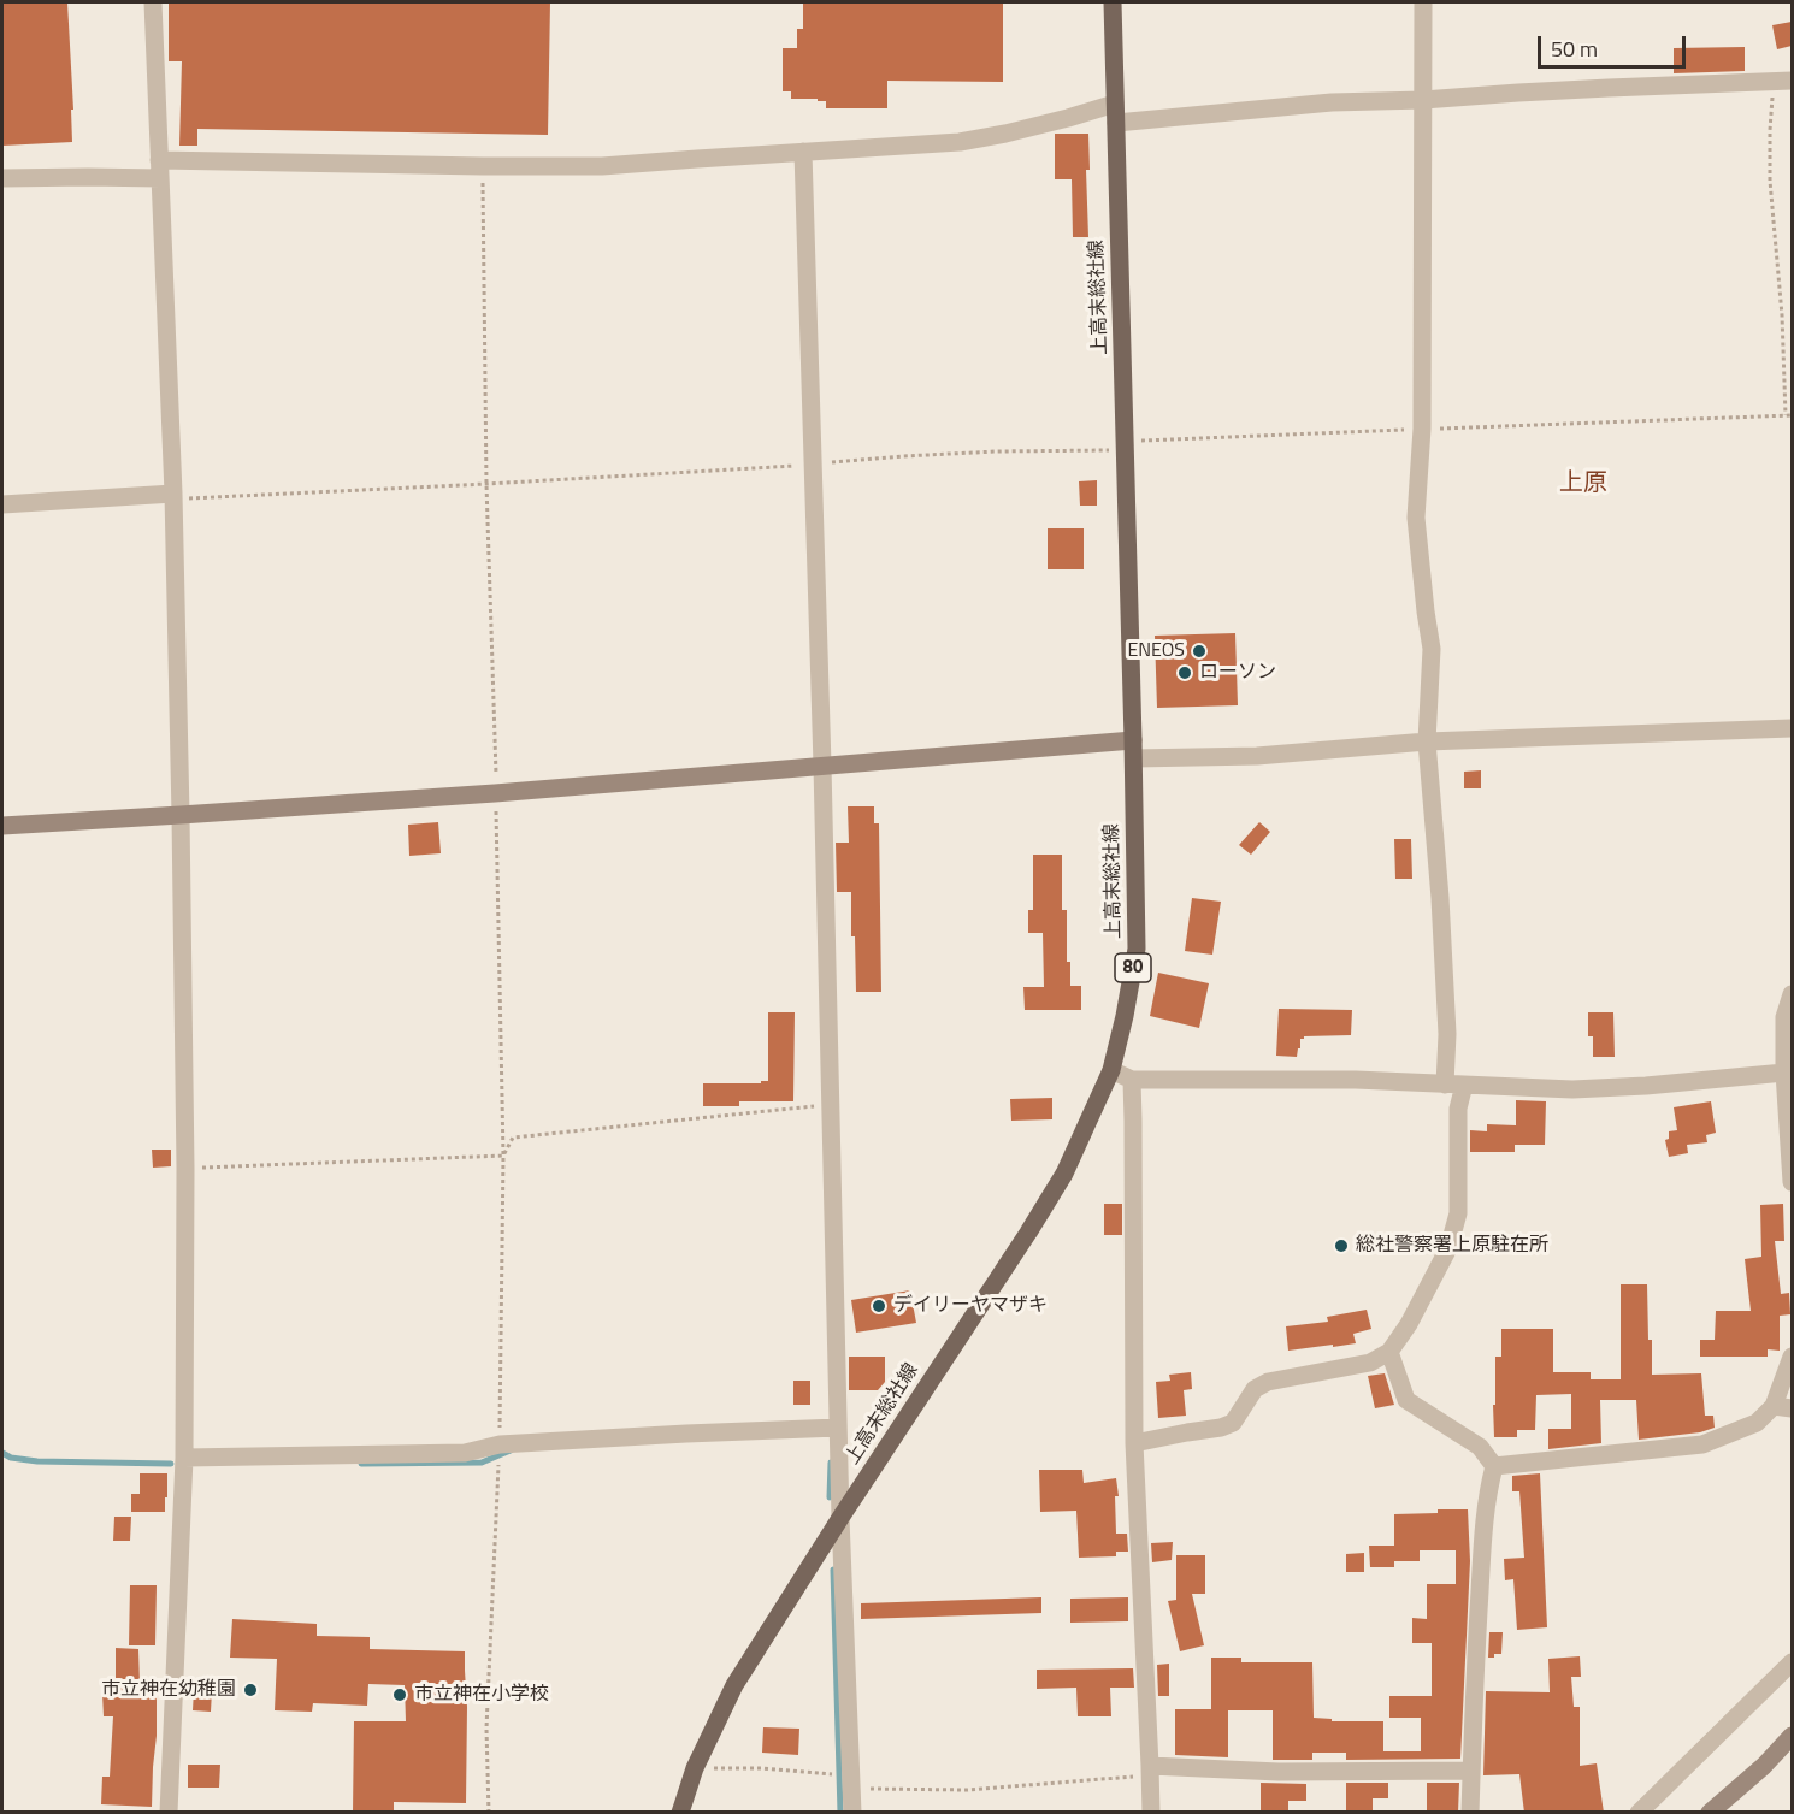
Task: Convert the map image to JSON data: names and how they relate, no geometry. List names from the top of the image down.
{
  "streets": {
    "main road": ["上高末総社線", "80"]
  },
  "districts": ["上原"],
  "places": [
    "ENEOS",
    "ローソン",
    "総社警察署上原駐在所",
    "デイリーヤマザキ",
    "市立神在幼稚園",
    "市立神在小学校"
  ],
  "scale_bar": "50 m"
}
